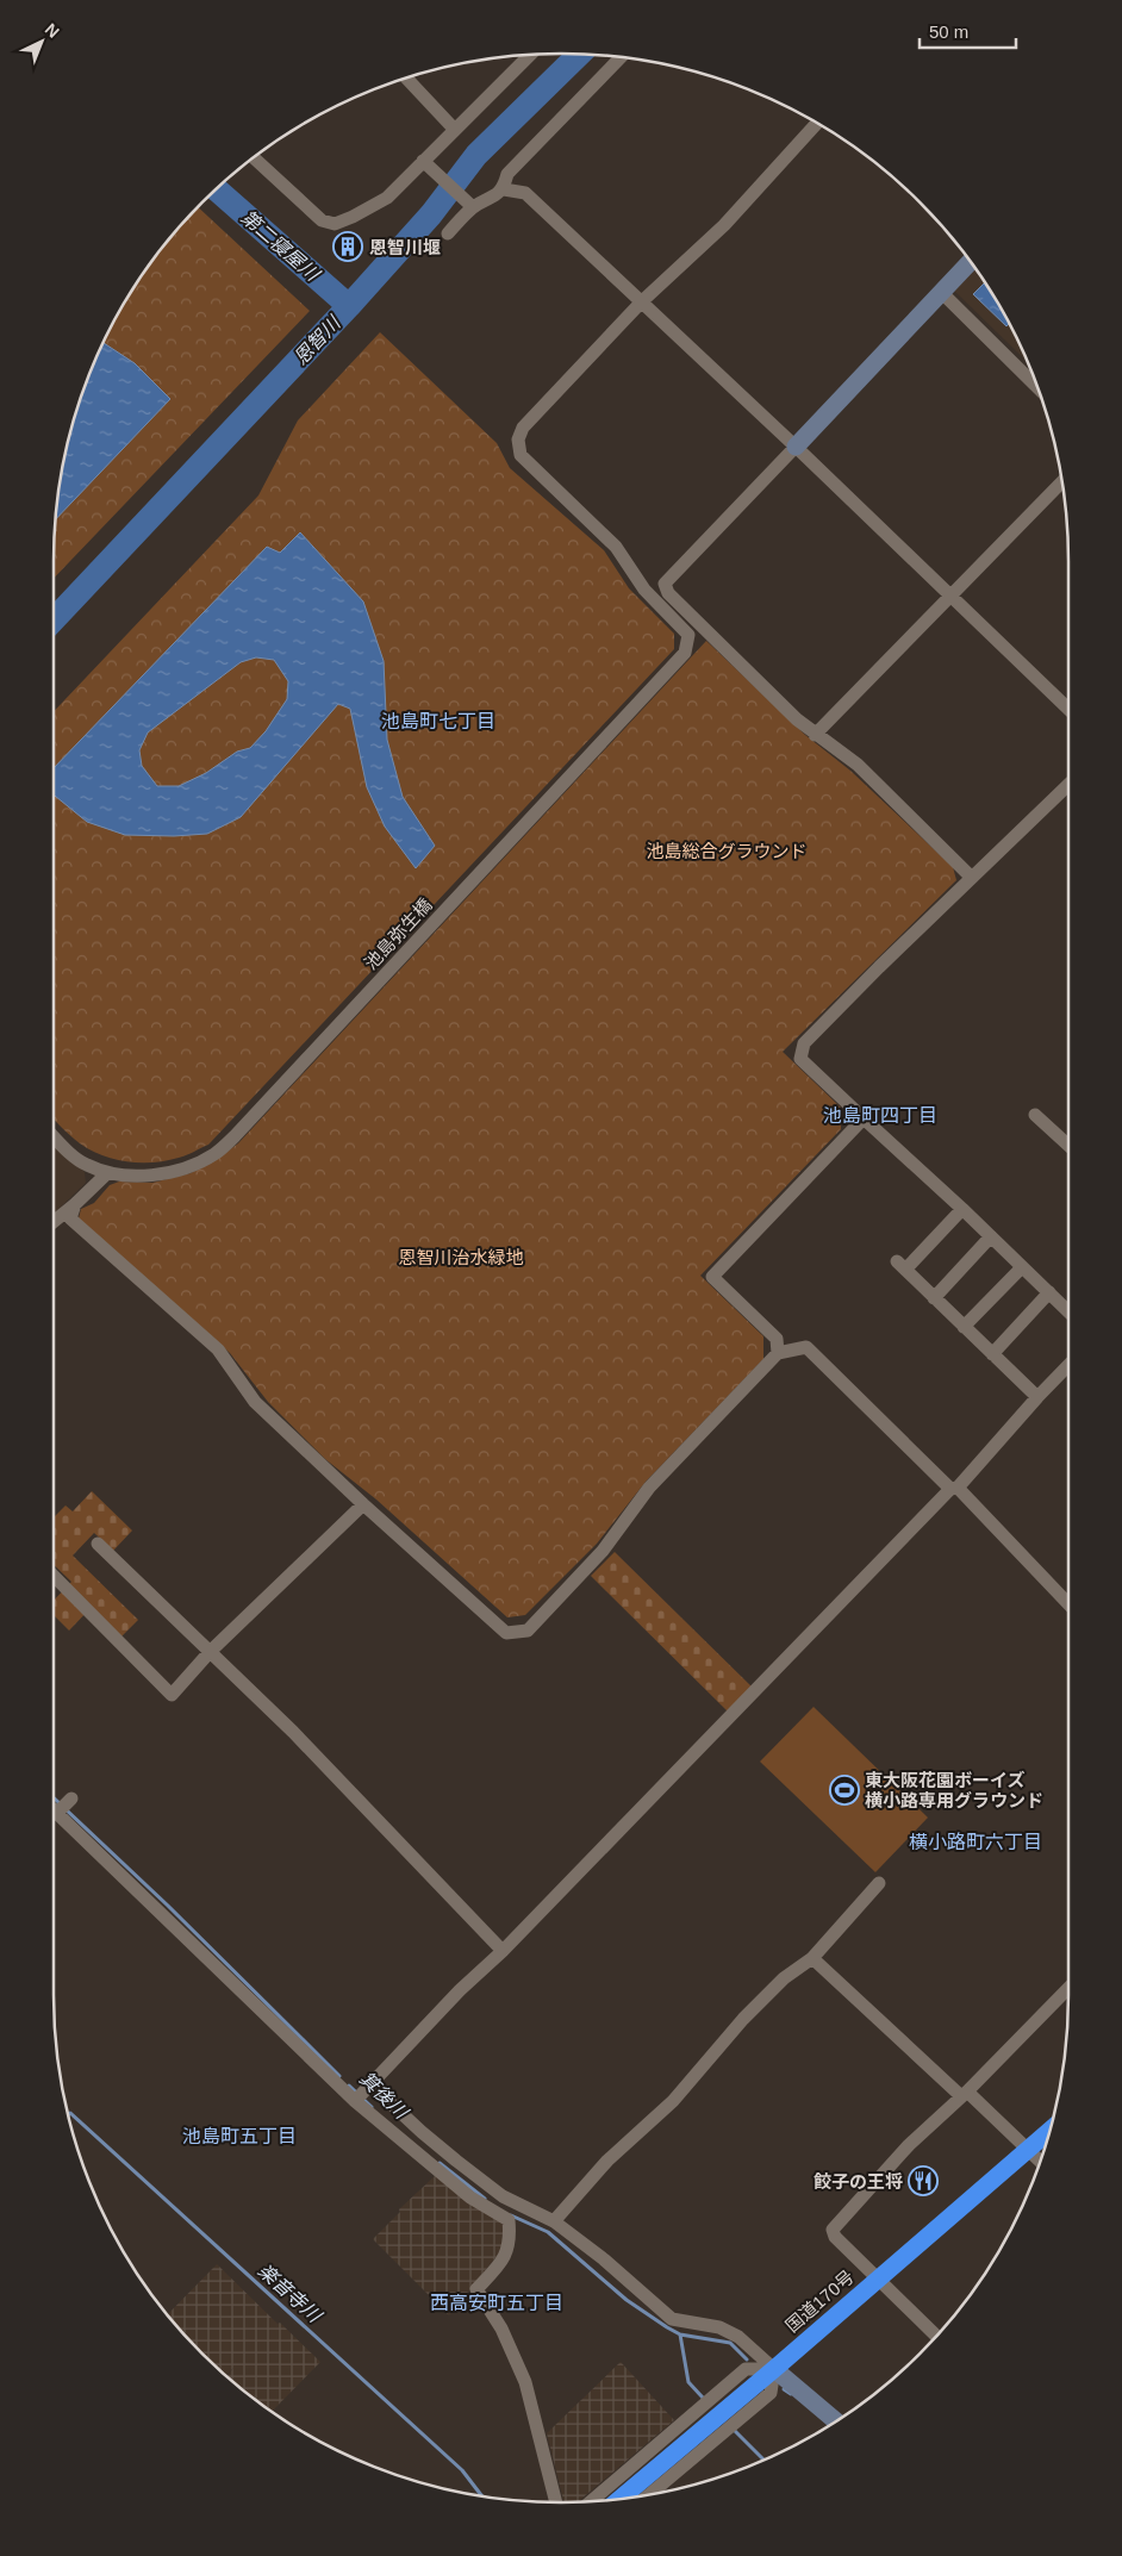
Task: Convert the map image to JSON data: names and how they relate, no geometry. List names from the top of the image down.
{
  "streets": {
    "highway": ["国道170号"],
    "street": ["池島弥生橋"]
  },
  "districts": [
    "池島町七丁目",
    "池島町四丁目",
    "横小路町六丁目",
    "池島町五丁目",
    "西高安町五丁目"
  ],
  "water": [
    "第二寝屋川",
    "恩智川",
    "箕後川",
    "楽音寺川"
  ],
  "parks": ["池島総合グラウンド", "恩智川治水緑地"],
  "places": {
    "building": ["恩智川堰"],
    "sports": ["東大阪花園ボーイズ 横小路専用グラウンド"],
    "restaurant": ["餃子の王将"]
  },
  "scale_bar": "50 m",
  "north": "top right"
}
